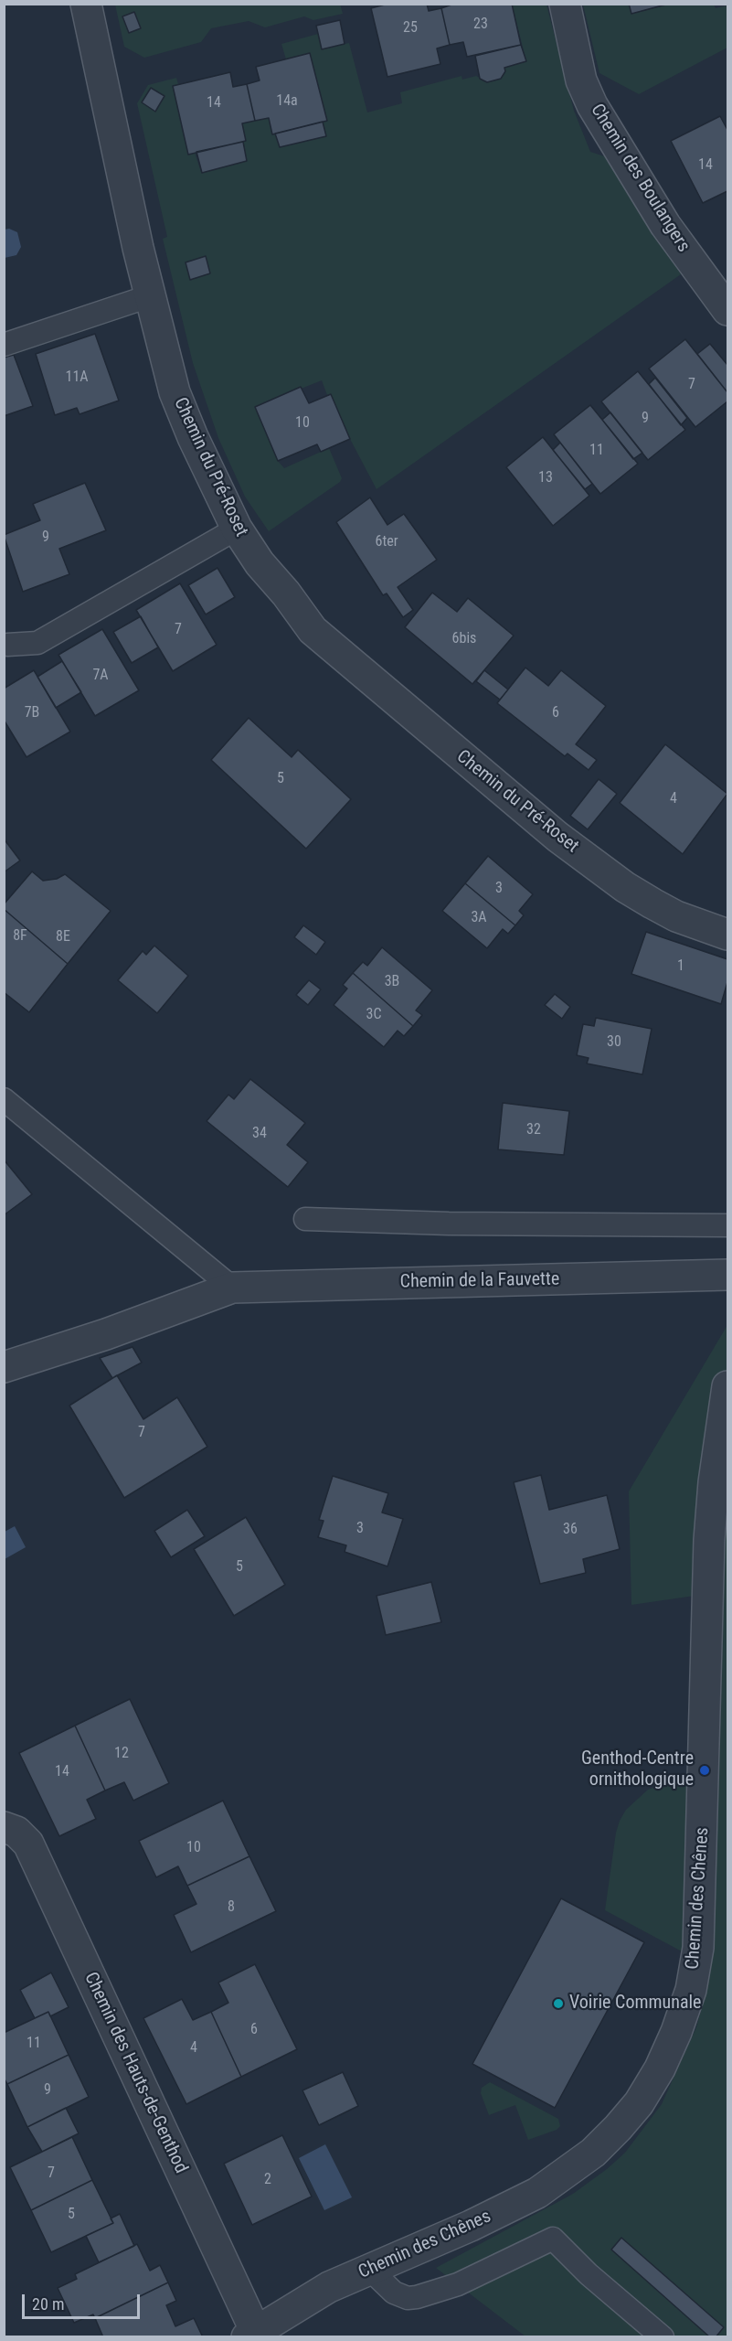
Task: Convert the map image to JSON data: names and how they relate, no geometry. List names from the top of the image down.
{
  "streets": {
    "street": [
      "Chemin des Boulangers",
      "Chemin du Pré-Roset",
      "Chemin de la Fauvette",
      "Chemin des Chênes",
      "Chemin des Hauts-de-Genthod"
    ]
  },
  "crossings": [
    ["Chemin des Chênes", "Chemin des Hauts-de-Genthod"]
  ],
  "places": ["Genthod-Centre ornithologique", "Voirie Communale"],
  "house_numbers": [
    "23",
    "25",
    "14a",
    "14",
    "14",
    "11A",
    "7",
    "9",
    "10",
    "11",
    "13",
    "9",
    "6ter",
    "7",
    "6bis",
    "7A",
    "7B",
    "6",
    "5",
    "4",
    "3",
    "3A",
    "8F",
    "8E",
    "1",
    "3B",
    "3C",
    "30",
    "32",
    "34",
    "7",
    "3",
    "36",
    "5",
    "12",
    "14",
    "10",
    "8",
    "6",
    "11",
    "4",
    "9",
    "7",
    "2",
    "5"
  ],
  "scale_bar": "20 m"
}
